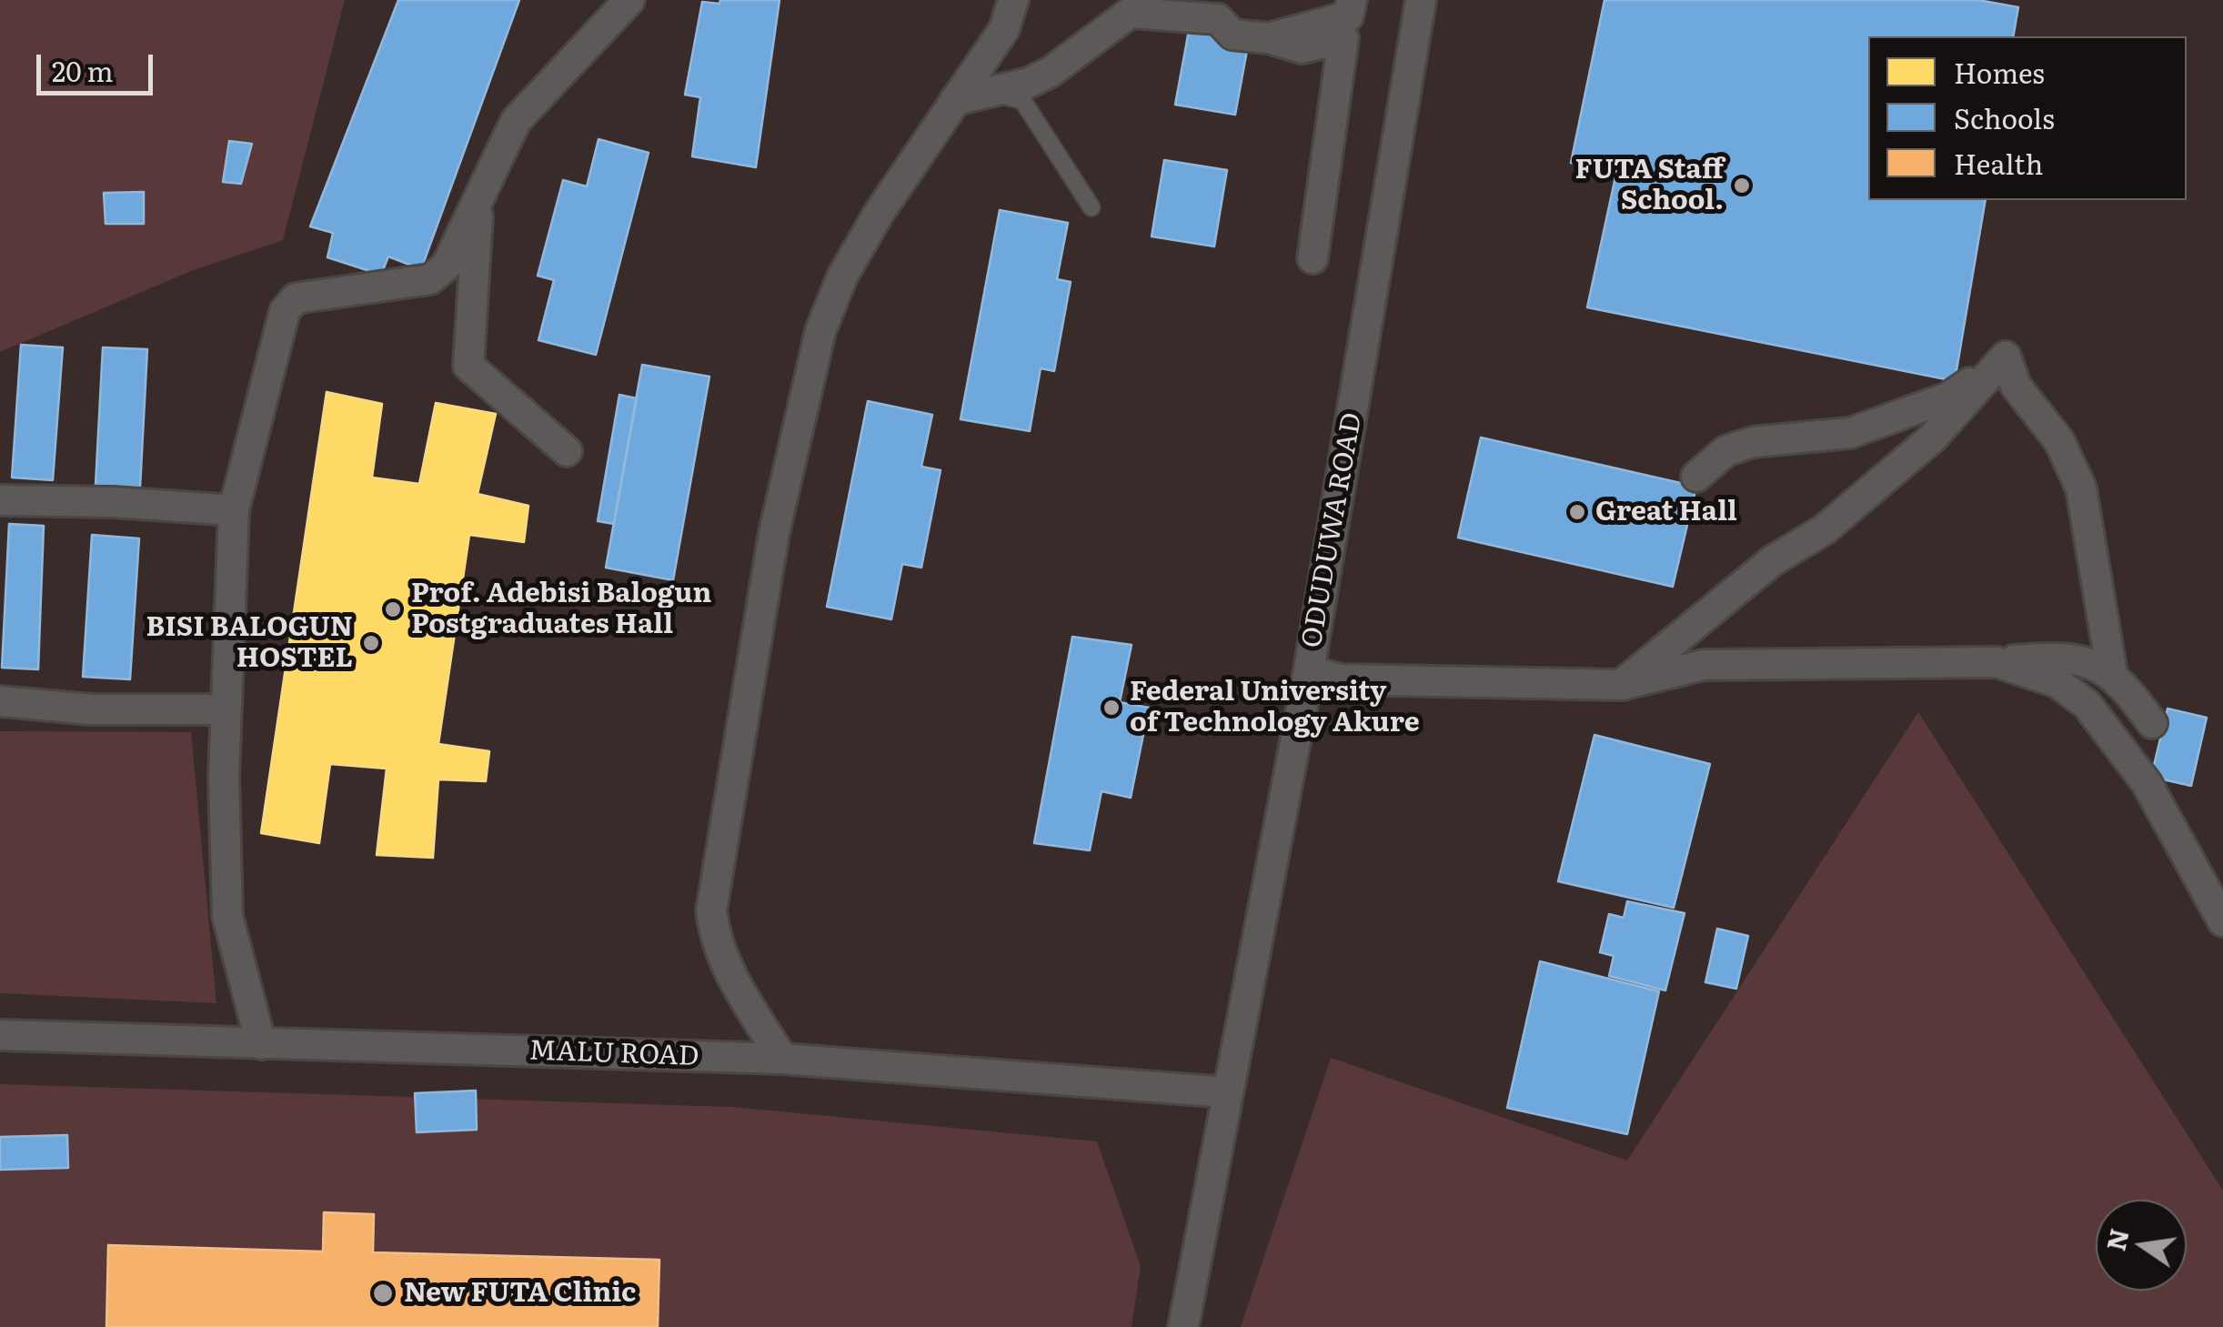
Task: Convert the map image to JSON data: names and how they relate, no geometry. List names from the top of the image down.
{
  "streets": {
    "street": ["ODUDUWA ROAD", "MALU ROAD"]
  },
  "crossings": [
    ["ODUDUWA ROAD", "MALU ROAD"]
  ],
  "places": [
    "FUTA Staff School.",
    "Great Hall",
    "Prof. Adebisi Balogun Postgraduates Hall",
    "BISI BALOGUN HOSTEL",
    "Federal University of Technology Akure",
    "New FUTA Clinic"
  ],
  "legend": ["Homes", "Schools", "Health"],
  "scale_bar": "20 m",
  "north": "left"
}
